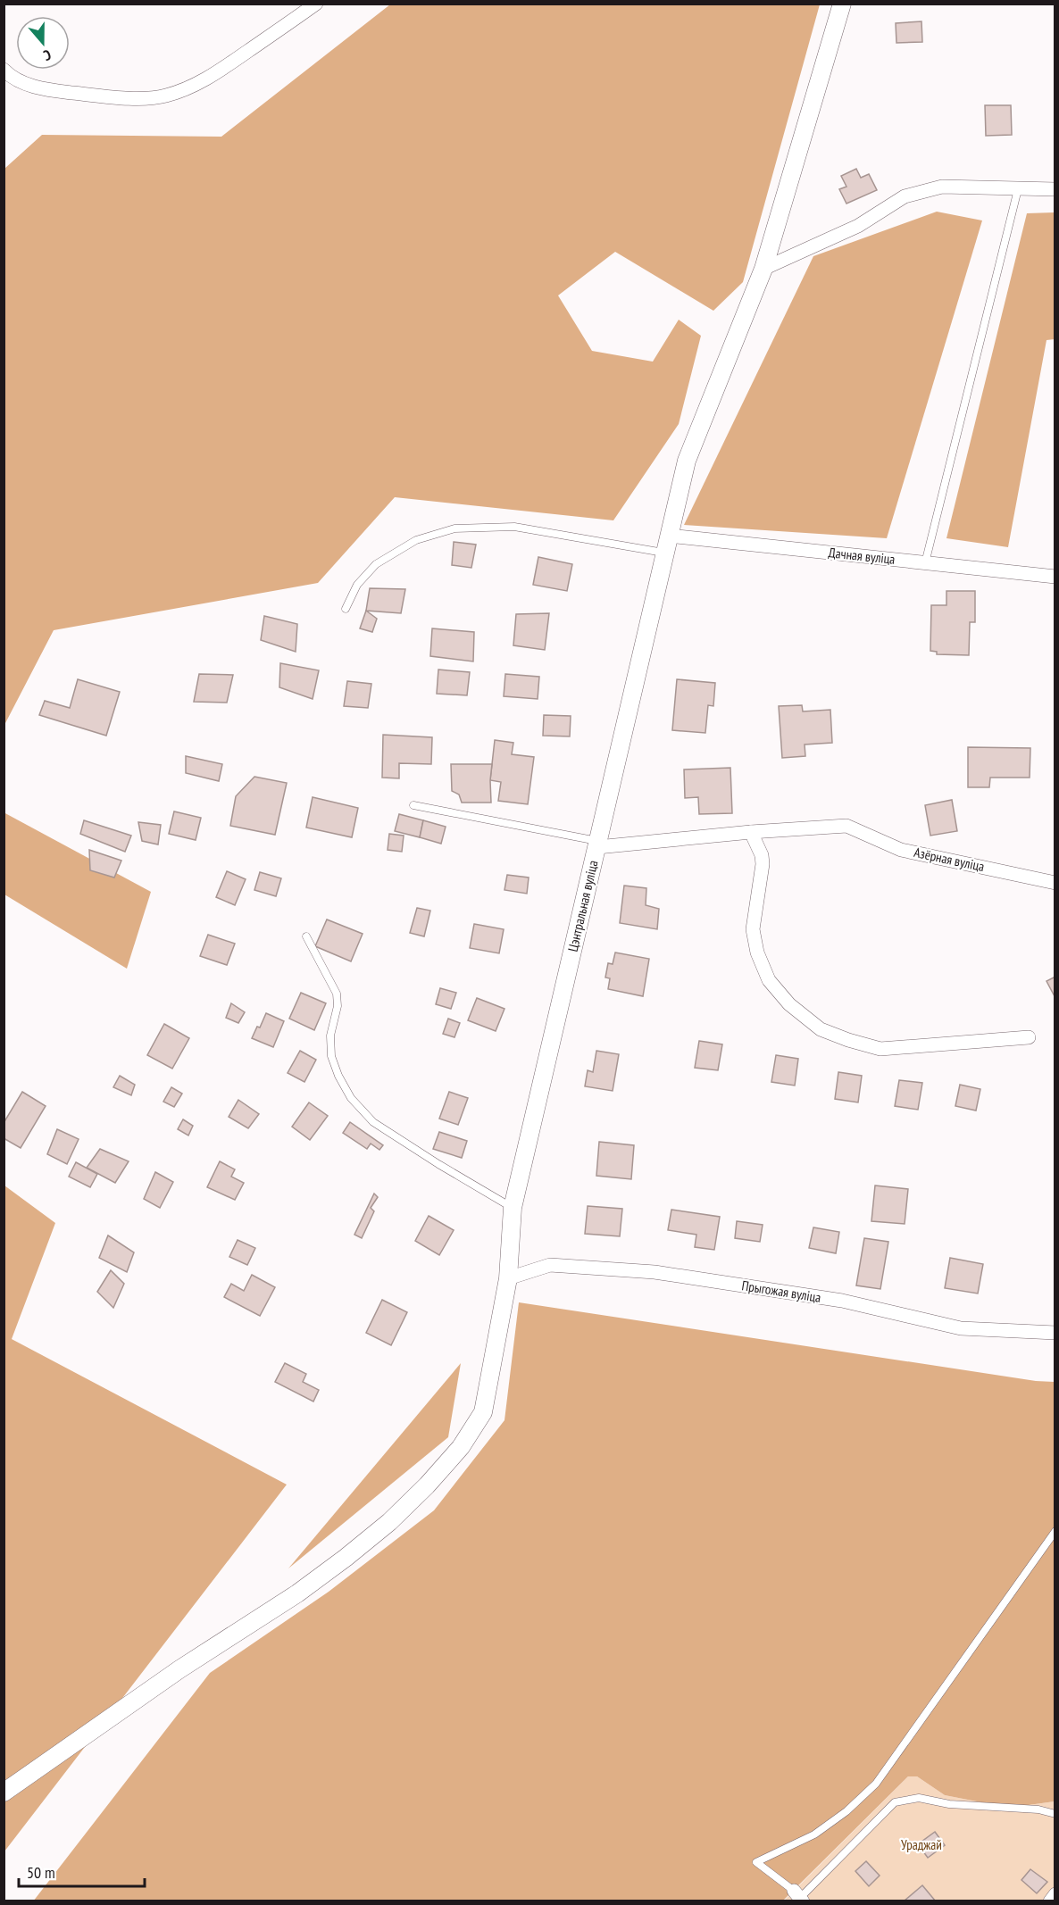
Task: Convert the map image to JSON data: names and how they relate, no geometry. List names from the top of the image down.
{
  "streets": {
    "street": [
      "Дачная вуліца",
      "Азёрная вуліца",
      "Цэнтральная вуліца",
      "Прыгожая вуліца"
    ]
  },
  "crossings": [
    ["Дачная вуліца", "Цэнтральная вуліца"],
    ["Цэнтральная вуліца", "Прыгожая вуліца"]
  ],
  "parks": ["Ураджай"],
  "scale_bar": "50 m",
  "north": "bottom"
}
